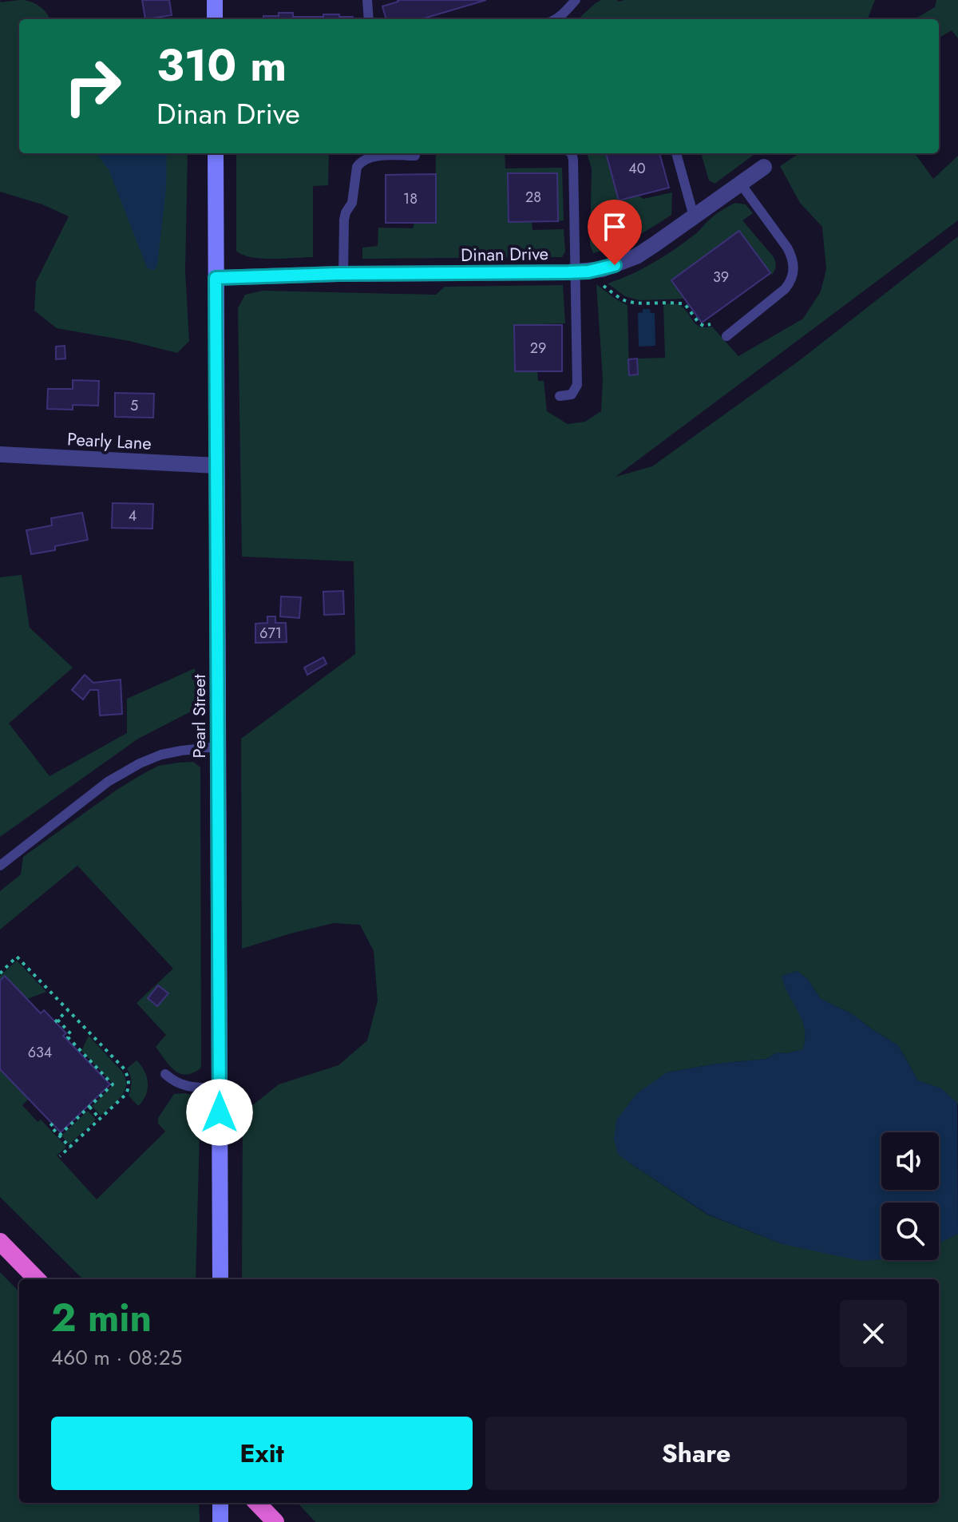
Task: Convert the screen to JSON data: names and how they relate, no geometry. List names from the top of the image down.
{
  "streets": {
    "main road": ["Pearl Street"],
    "street": ["Dinan Drive", "Pearly Lane"]
  },
  "crossings": [
    ["Dinan Drive", "Pearl Street"],
    ["Pearly Lane", "Pearl Street"]
  ],
  "house_numbers": [
    "40",
    "28",
    "18",
    "39",
    "29",
    "5",
    "4",
    "671",
    "634"
  ],
  "page": {
    "turn": ["310 m", "Dinan Drive"],
    "heading": ["2 min", "460 m · 08:25"],
    "buttons": ["Exit", "Share"]
  }
}
